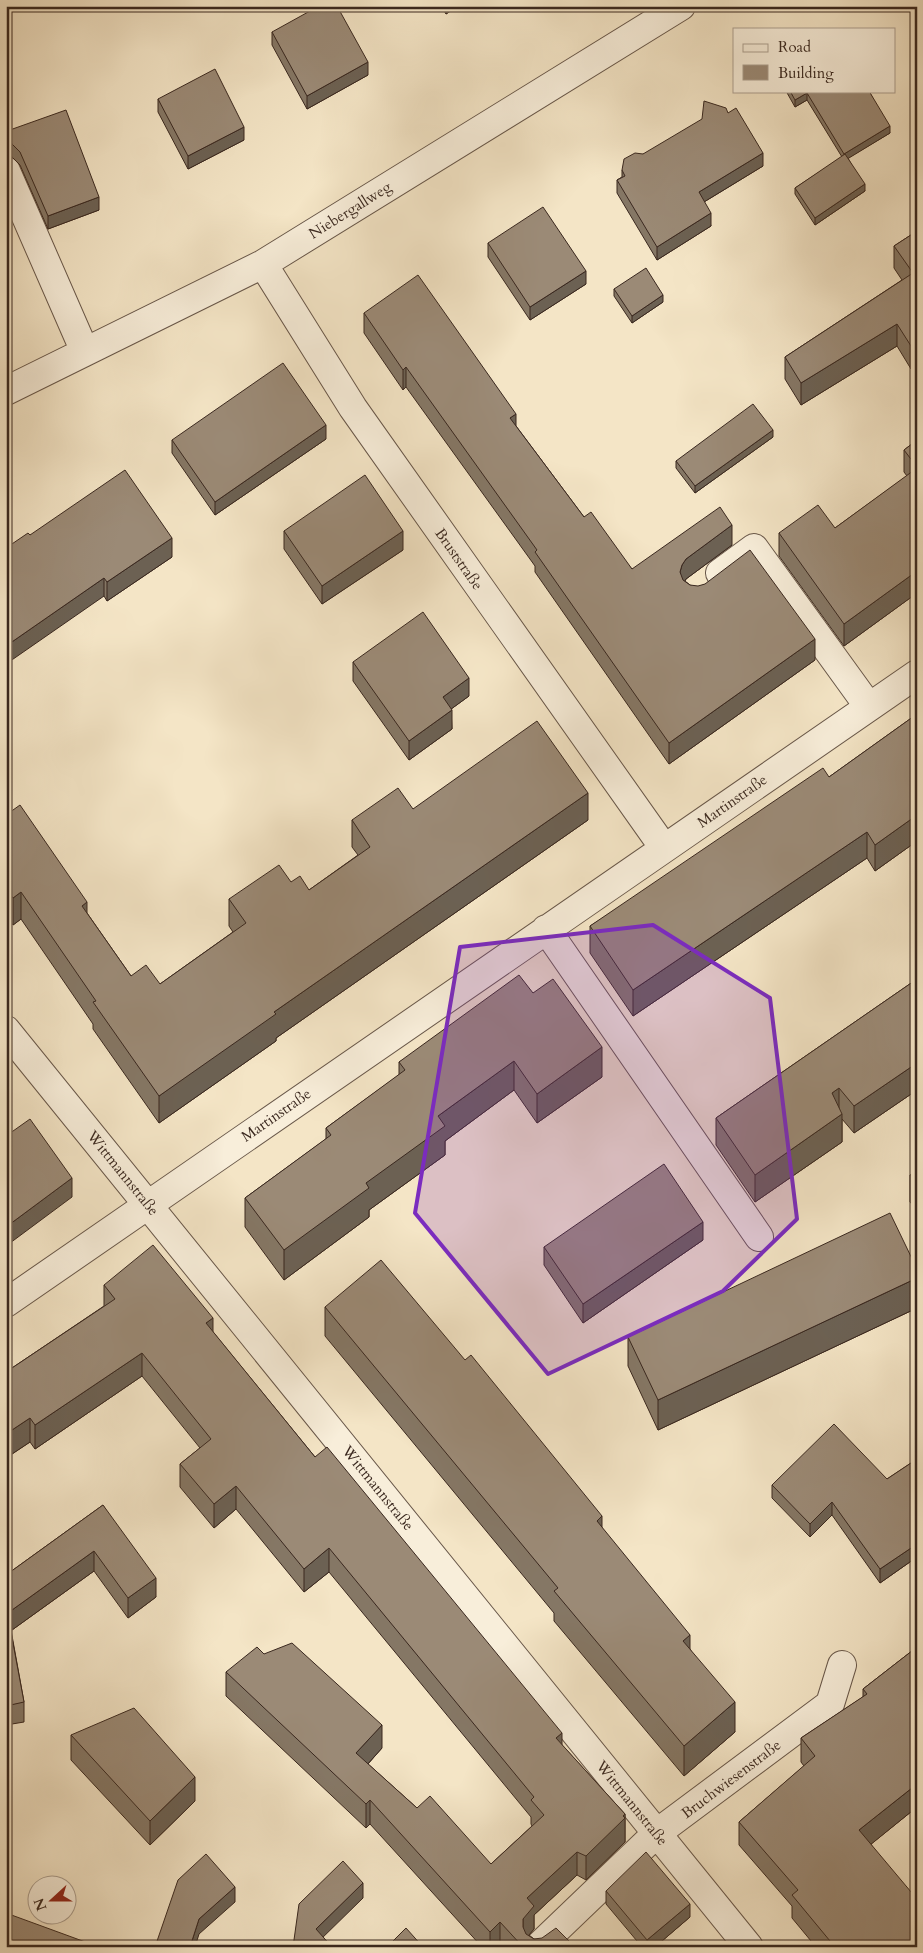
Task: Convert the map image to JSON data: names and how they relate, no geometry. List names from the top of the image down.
{
  "streets": {
    "street": [
      "Niebergallweg",
      "Bruststraße",
      "Martinstraße",
      "Wittmannstraße",
      "Bruchwiesenstraße"
    ]
  },
  "crossings": [
    ["Niebergallweg", "Bruststraße"],
    ["Bruststraße", "Martinstraße"],
    ["Martinstraße", "Wittmannstraße"],
    ["Wittmannstraße", "Bruchwiesenstraße"]
  ],
  "legend": ["Road", "Building"],
  "north": "left"
}
